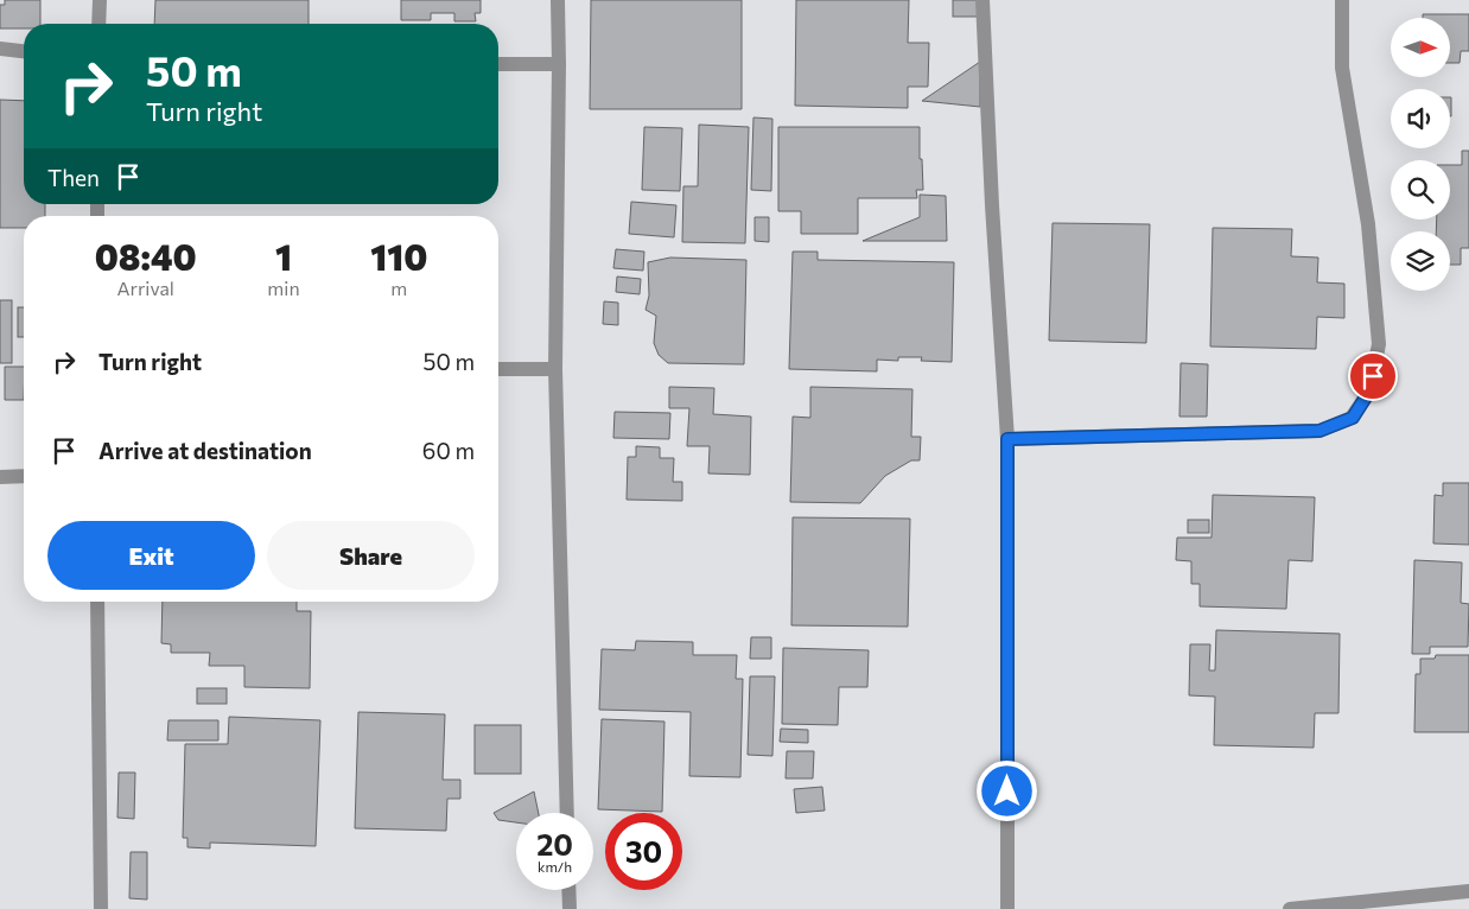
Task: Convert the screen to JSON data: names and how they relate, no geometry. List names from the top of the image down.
{
  "north": "right",
  "page": {
    "turn": ["50 m", "Turn right"],
    "then": "Then",
    "eta": [
      "08:40",
      "Arrival",
      "1",
      "min",
      "110",
      "m"
    ],
    "list": [
      {
        "name": "Turn right",
        "value": "50 m"
      },
      {
        "name": "Arrive at destination",
        "value": "60 m"
      }
    ],
    "buttons": ["Exit", "Share"],
    "speed": "20 km/h",
    "limit": "30"
  }
}
